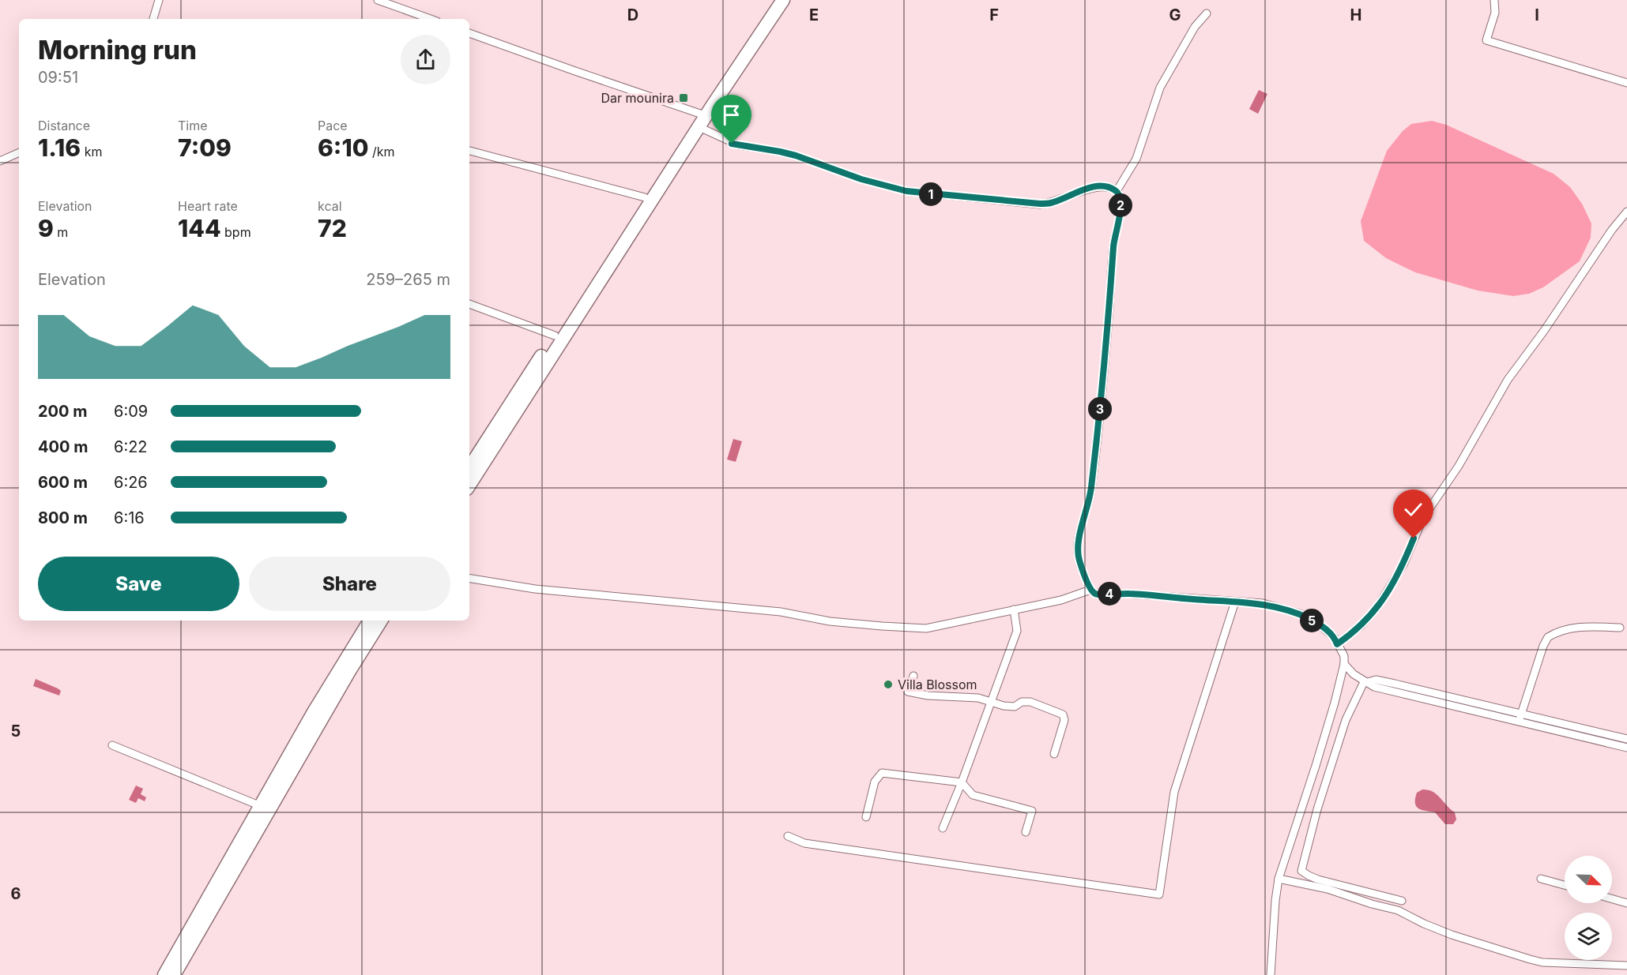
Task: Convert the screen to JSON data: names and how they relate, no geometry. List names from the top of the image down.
{
  "places": {
    "transit": ["Dar mounira"],
    "other": ["Villa Blossom"]
  },
  "north": "bottom right",
  "page": {
    "heading": ["Morning run", "09:51"],
    "stats": [
      ["Distance", "1.16 km"],
      ["Time", "7:09"],
      ["Pace", "6:10 /km"],
      ["Elevation", "9 m"],
      ["Heart rate", "144 bpm"],
      ["kcal", "72"]
    ],
    "pins": [
      "1",
      "2",
      "3",
      "4",
      "5"
    ],
    "chart": ["Elevation", "259–265 m"],
    "list": [
      {
        "name": "200 m",
        "note": "6:09"
      },
      {
        "name": "400 m",
        "note": "6:22"
      },
      {
        "name": "600 m",
        "note": "6:26"
      },
      {
        "name": "800 m",
        "note": "6:16"
      }
    ],
    "buttons": ["Save", "Share"]
  },
  "grid": {
    "columns": [
      "D",
      "E",
      "F",
      "G",
      "H",
      "I"
    ],
    "rows": ["5", "6"]
  }
}
